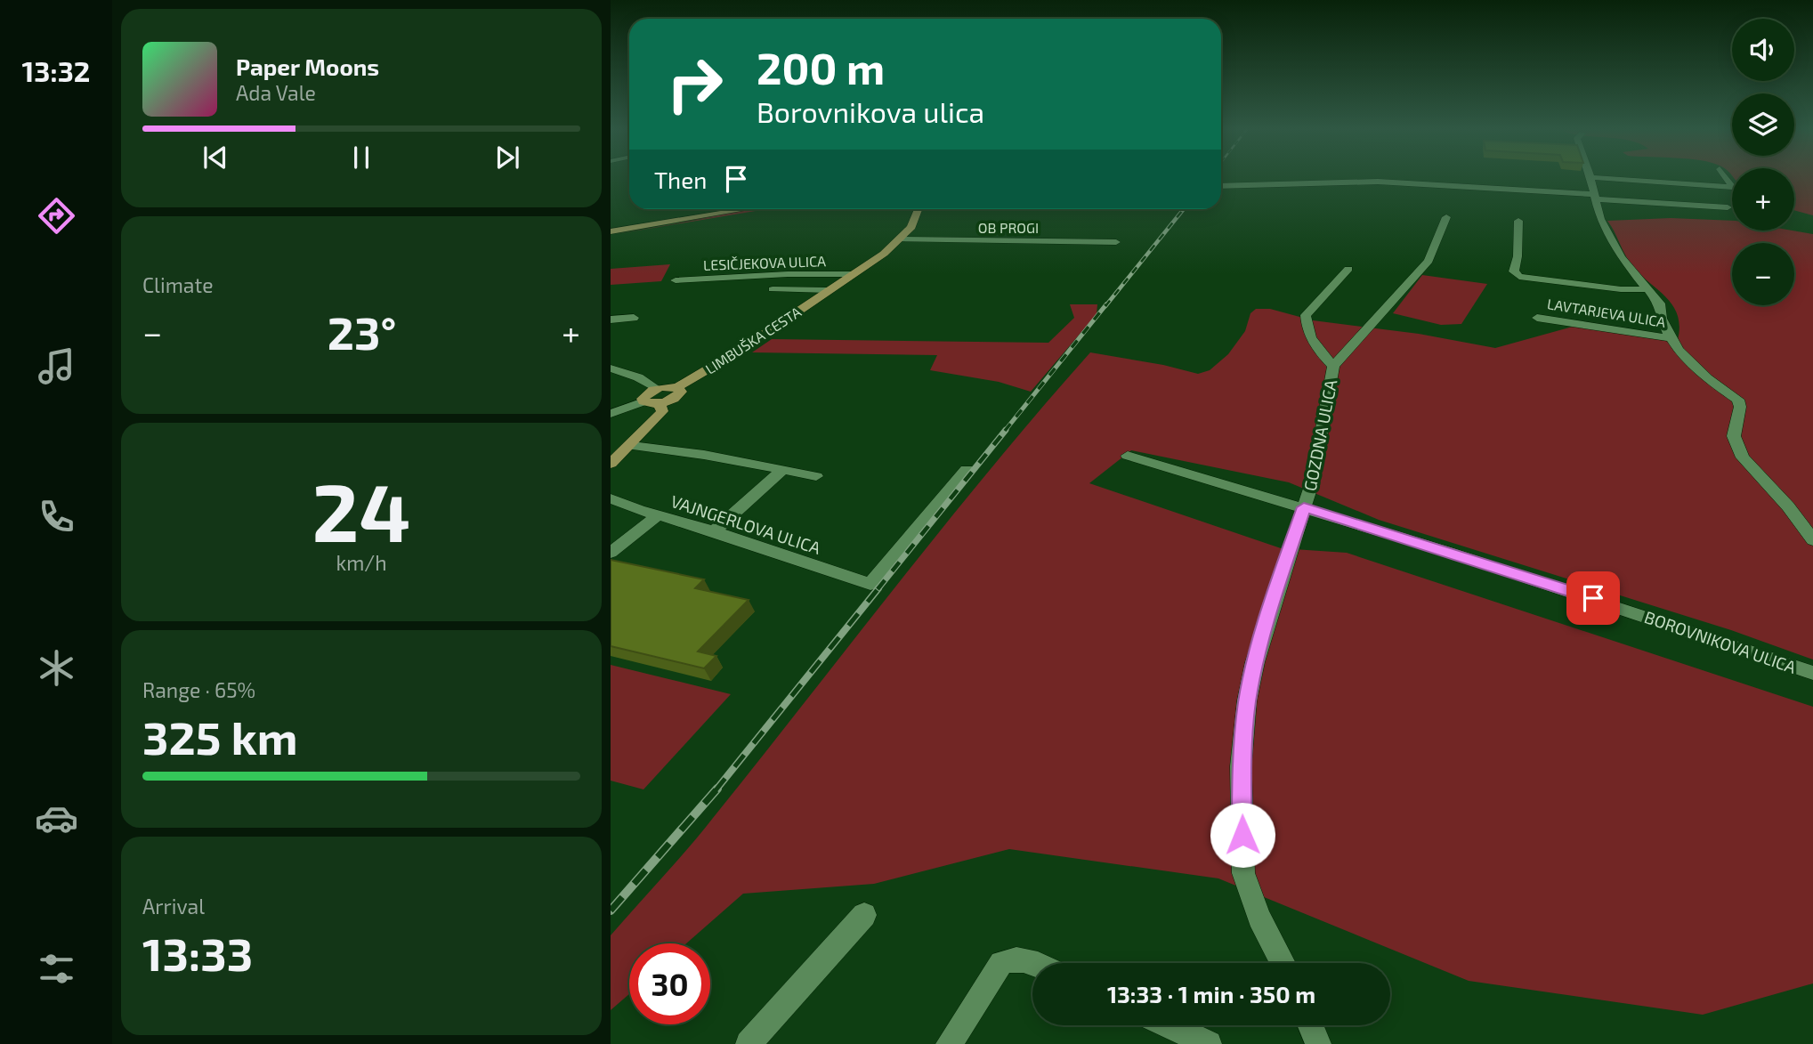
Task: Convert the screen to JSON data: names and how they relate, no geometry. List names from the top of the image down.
{
  "streets": {
    "main road": ["LIMBUŠKA CESTA"],
    "street": [
      "OB PROGI",
      "LESIČJEKOVA ULICA",
      "LAVTARJEVA ULICA",
      "GOZDNA ULICA",
      "VAJNGERLOVA ULICA",
      "BOROVNIKOVA ULICA"
    ]
  },
  "crossings": [
    ["OB PROGI", "LIMBUŠKA CESTA"],
    ["LESIČJEKOVA ULICA", "LIMBUŠKA CESTA"],
    ["GOZDNA ULICA", "BOROVNIKOVA ULICA"]
  ],
  "page": {
    "tabs": "13:32",
    "map_buttons": ["+", "−"],
    "turn": ["200 m", "Borovnikova ulica"],
    "song": ["Paper Moons", "Ada Vale"],
    "then": "Then",
    "tile": [
      "Climate",
      ["24", "km/h"],
      ["Range · 65%", "325 km"],
      ["Arrival", "13:33"]
    ],
    "heat": ["−", "23°", "+"],
    "limit": "30",
    "trip": "13:33 · 1 min · 350 m"
  }
}
